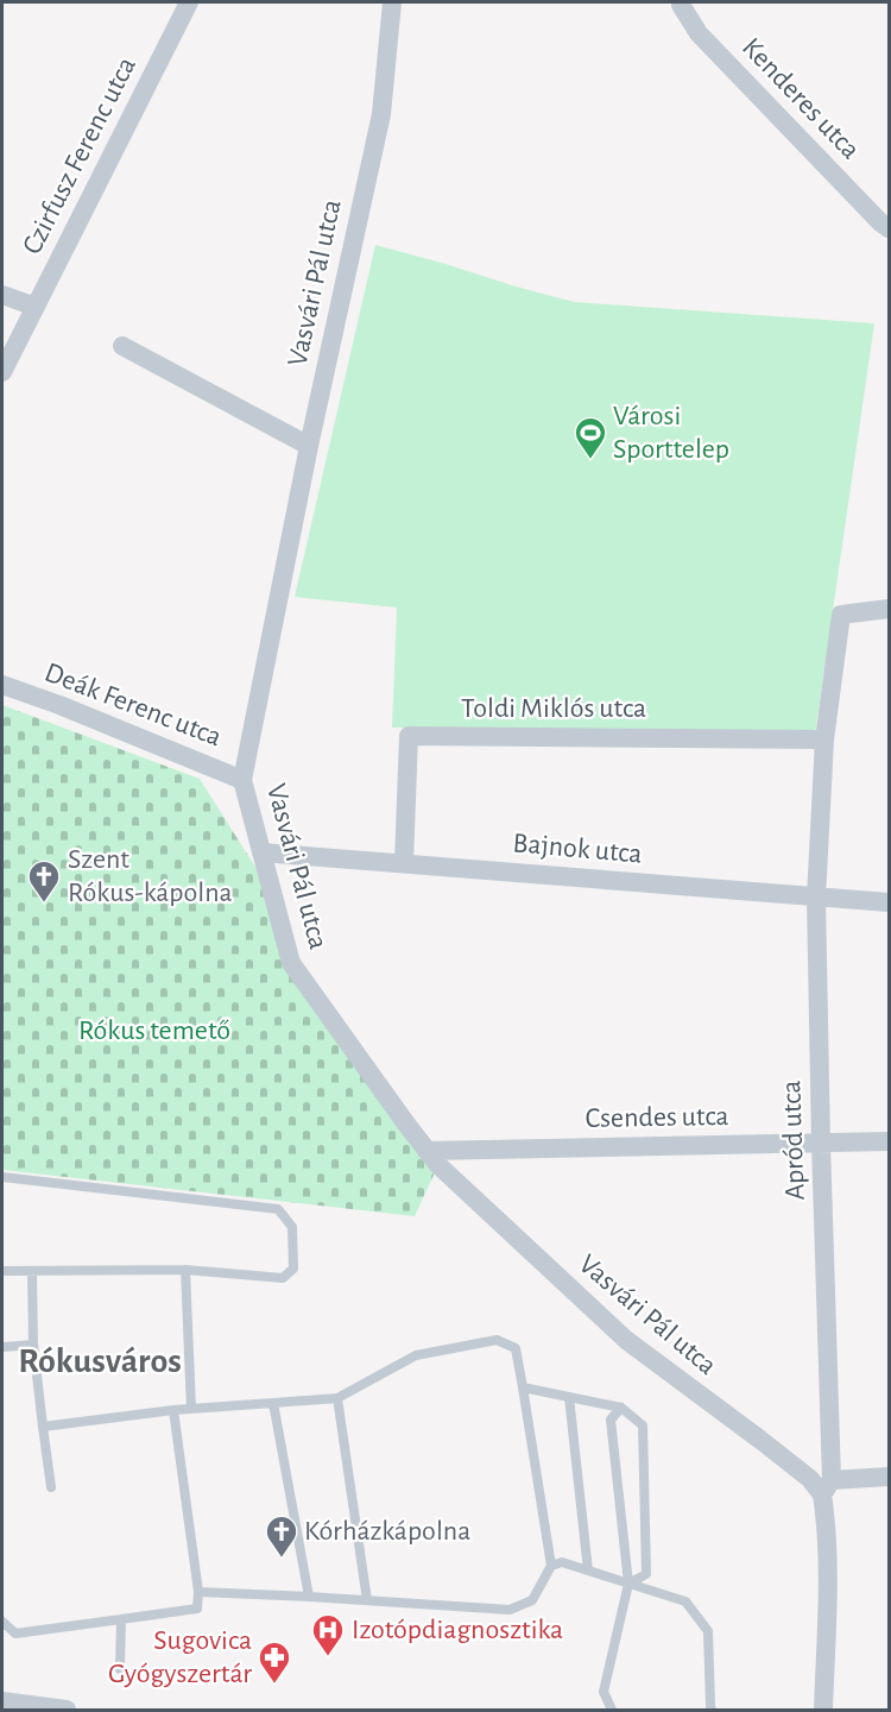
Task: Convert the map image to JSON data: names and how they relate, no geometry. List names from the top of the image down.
{
  "streets": {
    "street": [
      "Kenderes utca",
      "Czirfusz Ferenc utca",
      "Vasvári Pál utca",
      "Deák Ferenc utca",
      "Toldi Miklós utca",
      "Bajnok utca",
      "Csendes utca",
      "Apród utca"
    ]
  },
  "crossings": [
    ["Vasvári Pál utca", "Deák Ferenc utca"],
    ["Vasvári Pál utca", "Bajnok utca"],
    ["Vasvári Pál utca", "Csendes utca"],
    ["Vasvári Pál utca", "Apród utca"],
    ["Toldi Miklós utca", "Bajnok utca"],
    ["Toldi Miklós utca", "Apród utca"],
    ["Bajnok utca", "Apród utca"],
    ["Csendes utca", "Apród utca"]
  ],
  "districts": ["Rókusváros"],
  "parks": ["Rókus temető"],
  "places": {
    "sports": ["Városi Sporttelep"],
    "church": ["Szent Rókus-kápolna", "Kórházkápolna"],
    "hospital": ["Izotópdiagnosztika"],
    "pharmacy": ["Sugovica Gyógyszertár"]
  }
}
